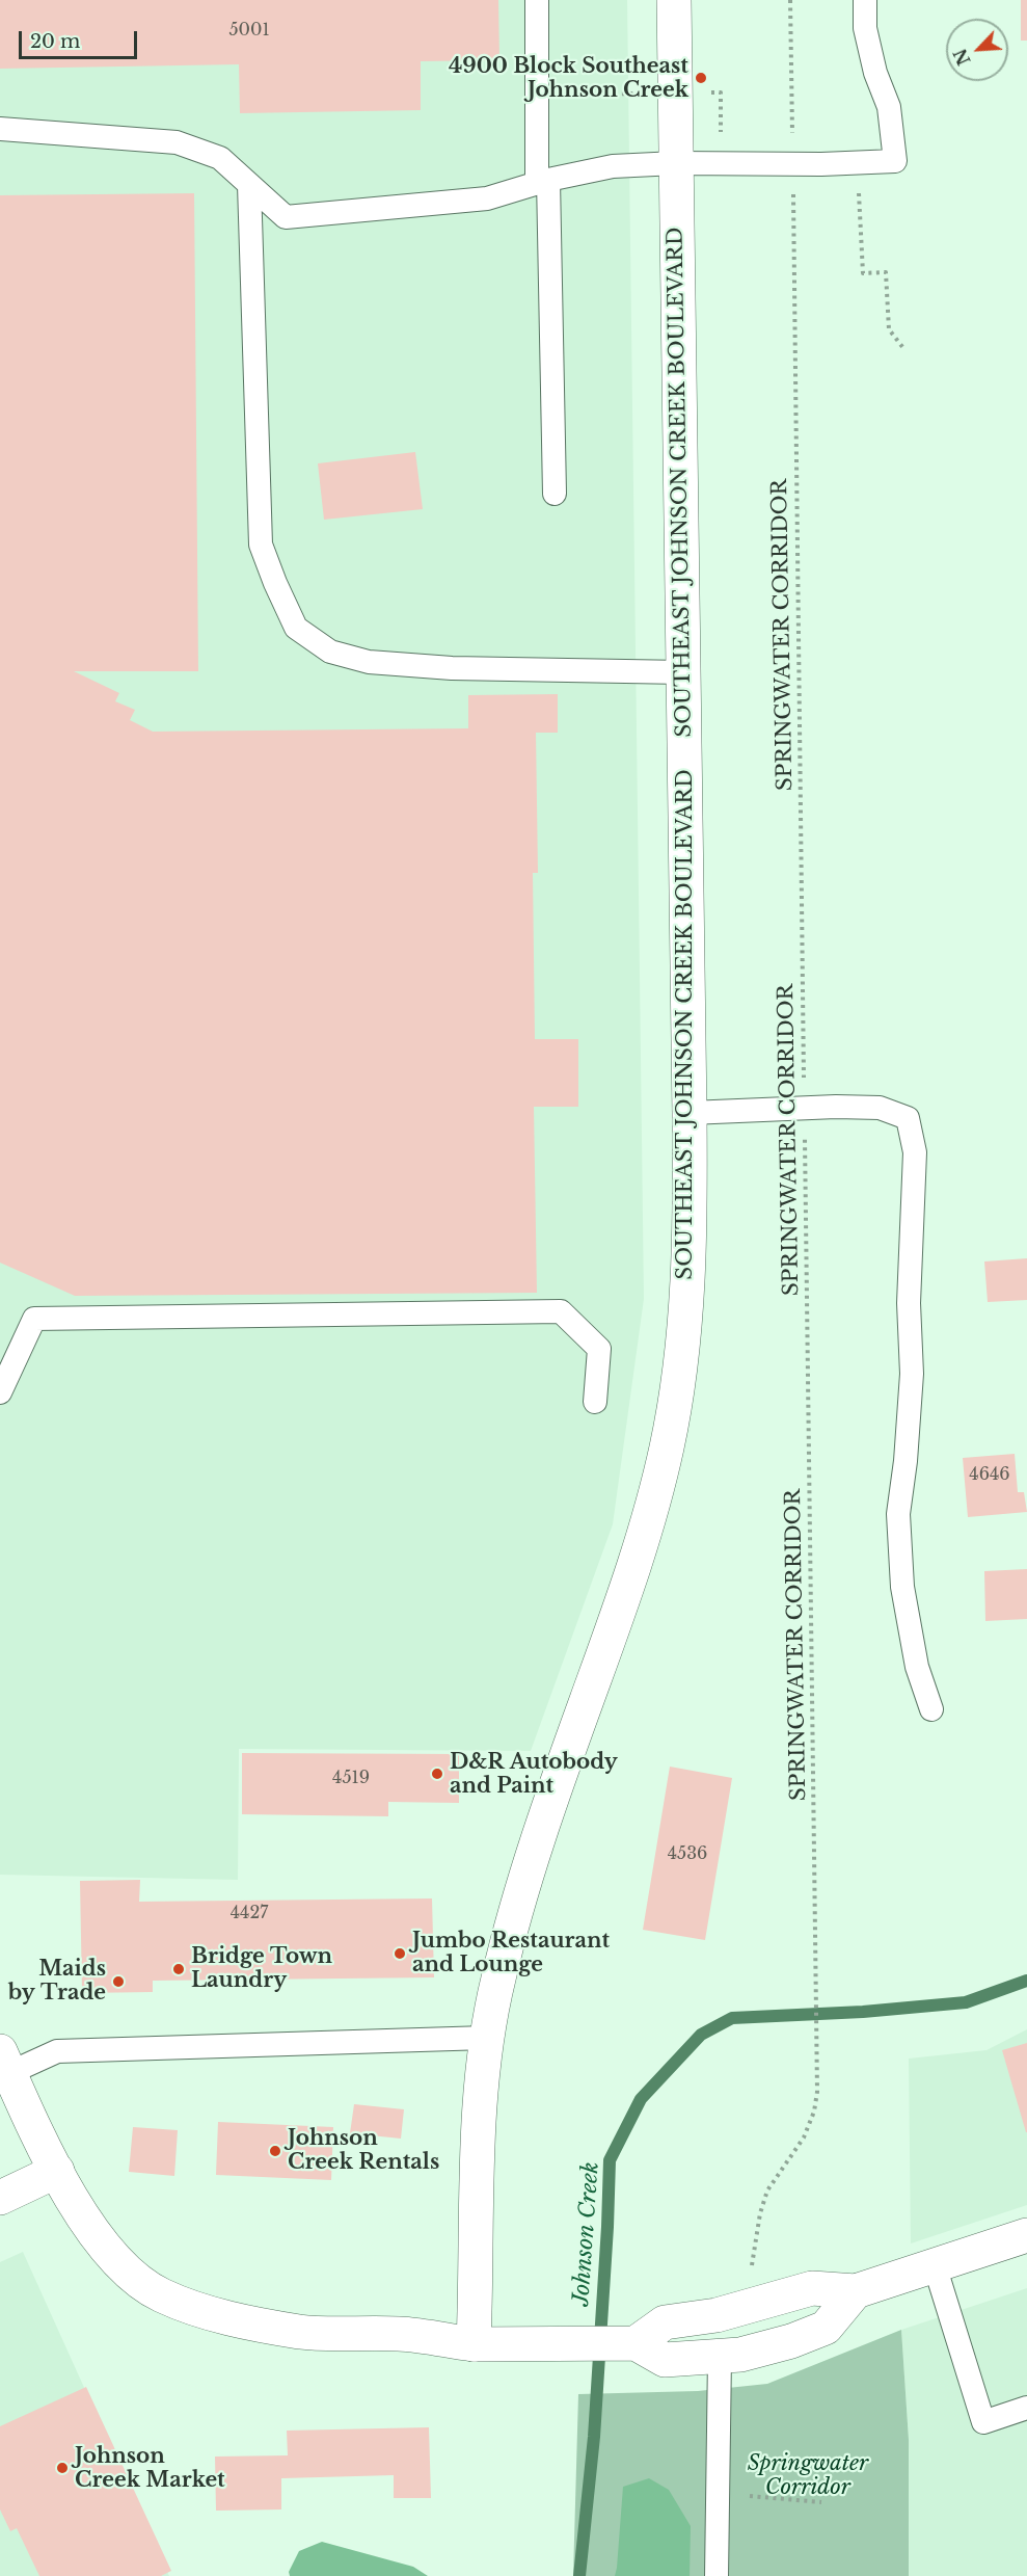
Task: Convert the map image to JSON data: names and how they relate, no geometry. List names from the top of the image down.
{
  "streets": {
    "main road": ["SOUTHEAST JOHNSON CREEK BOULEVARD"],
    "path": ["SPRINGWATER CORRIDOR"]
  },
  "water": ["Johnson Creek"],
  "parks": ["Springwater Corridor"],
  "places": [
    "4900 Block Southeast Johnson Creek",
    "D&R Autobody and Paint",
    "Jumbo Restaurant and Lounge",
    "Bridge Town Laundry",
    "Maids by Trade",
    "Johnson Creek Rentals",
    "Johnson Creek Market"
  ],
  "house_numbers": [
    "5001",
    "4646",
    "4519",
    "4536",
    "4427"
  ],
  "scale_bar": "20 m",
  "north": "bottom left"
}
